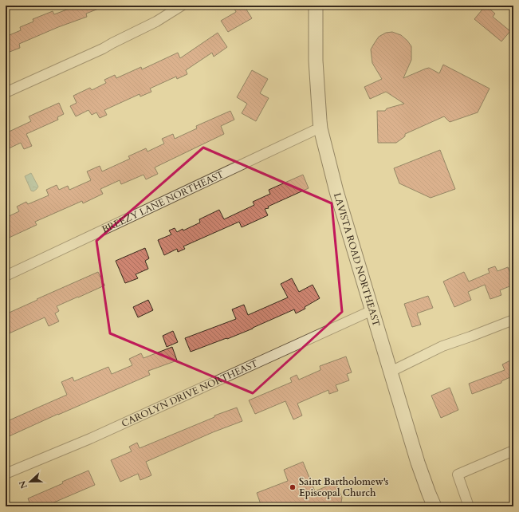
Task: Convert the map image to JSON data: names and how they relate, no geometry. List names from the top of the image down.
{
  "streets": {
    "main road": ["LAVISTA ROAD NORTHEAST"],
    "street": ["BREEZY LANE NORTHEAST", "CAROLYN DRIVE NORTHEAST"]
  },
  "crossings": [
    ["BREEZY LANE NORTHEAST", "LAVISTA ROAD NORTHEAST"],
    ["LAVISTA ROAD NORTHEAST", "CAROLYN DRIVE NORTHEAST"]
  ],
  "places": ["Saint Bartholomew's Episcopal Church"],
  "north": "left"
}
